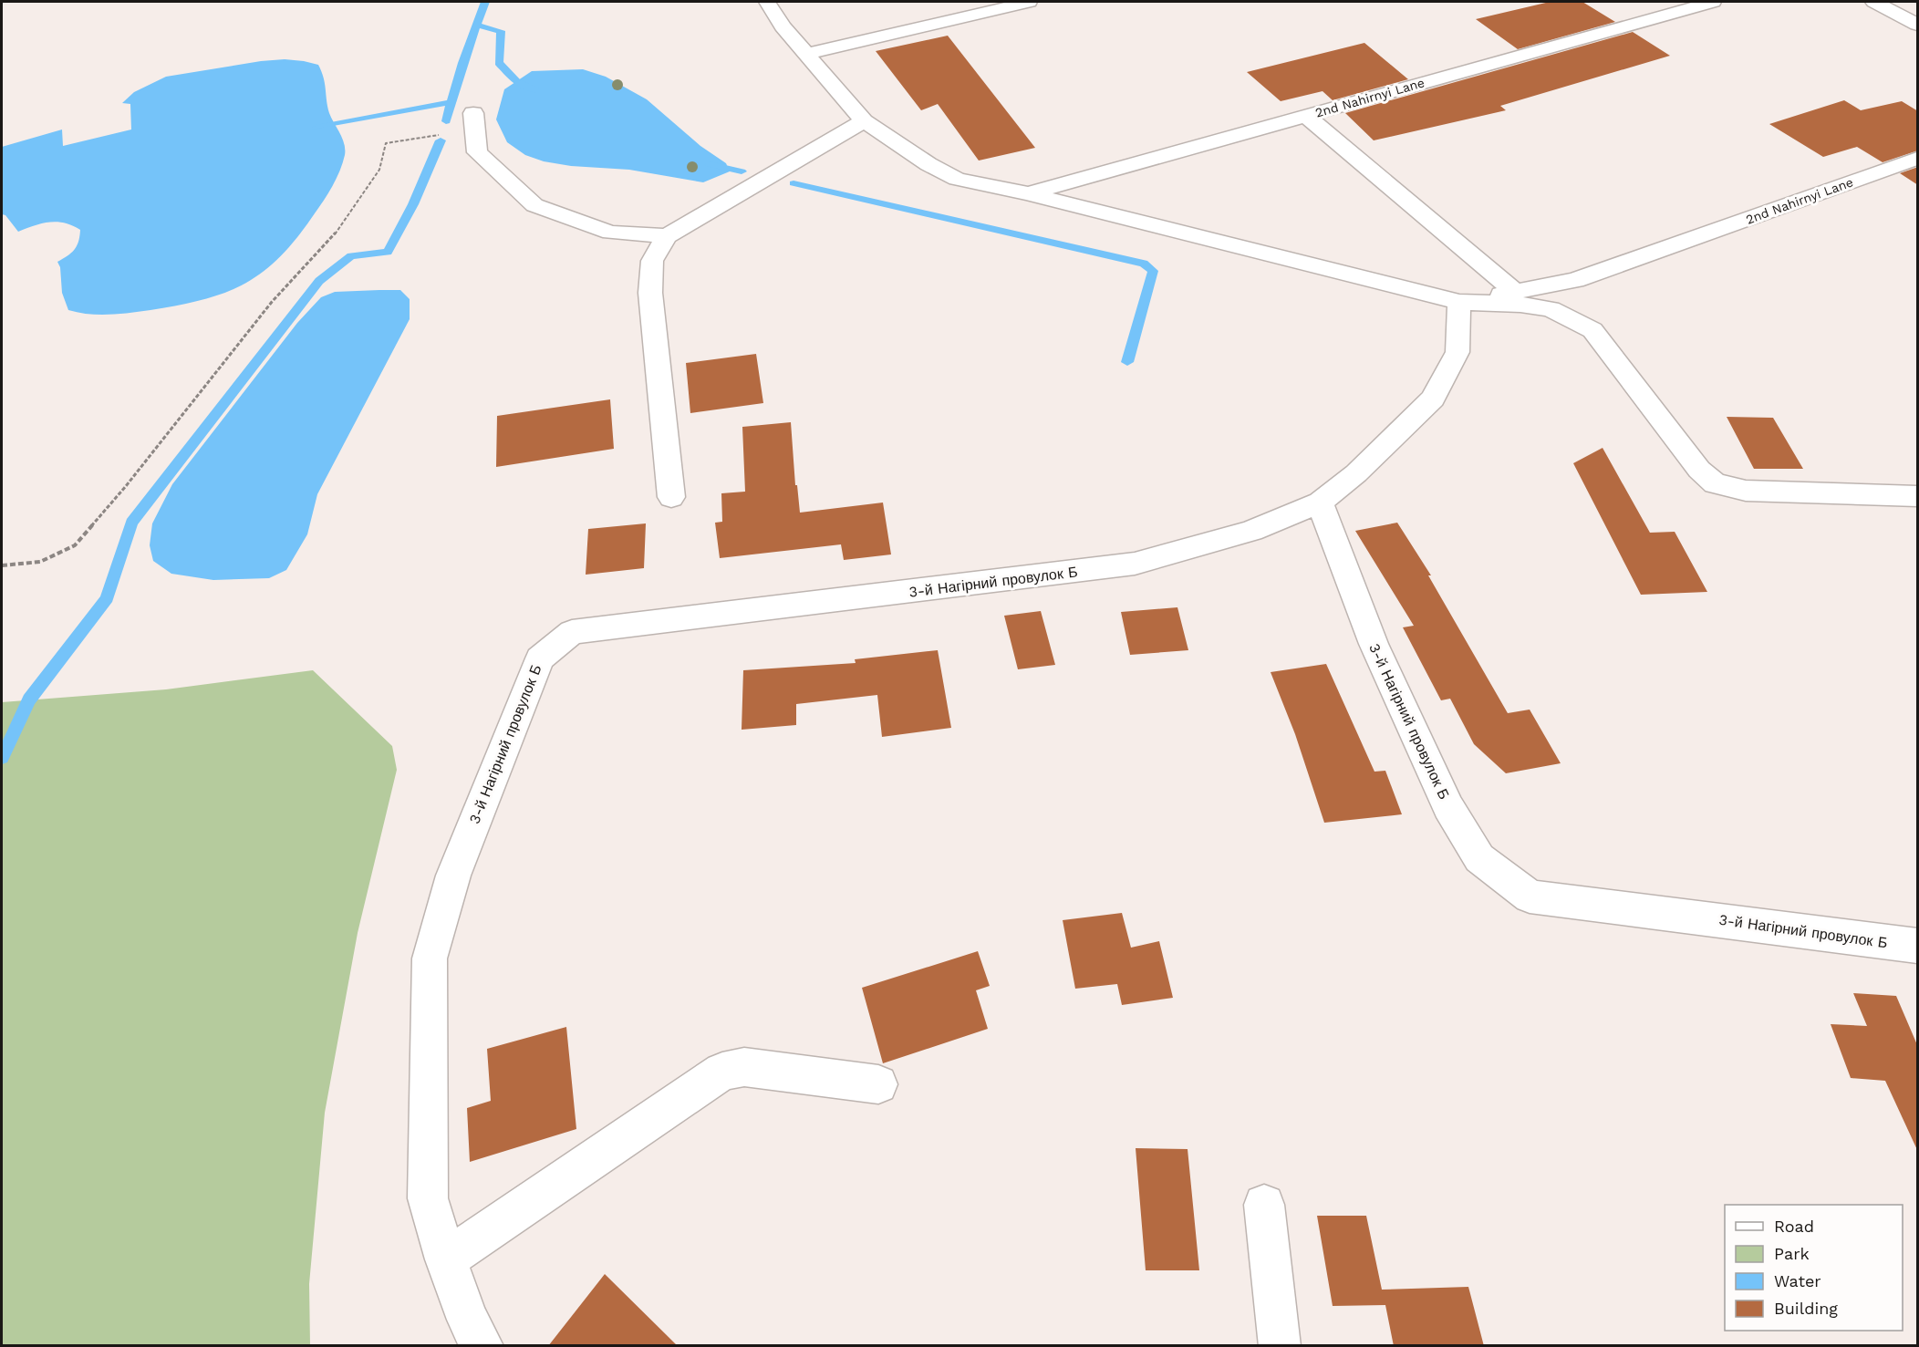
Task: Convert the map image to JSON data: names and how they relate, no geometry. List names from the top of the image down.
{
  "streets": {
    "street": ["2nd Nahirnyi Lane", "3-й Нагірний провулок Б"]
  },
  "legend": [
    "Road",
    "Park",
    "Water",
    "Building"
  ]
}
